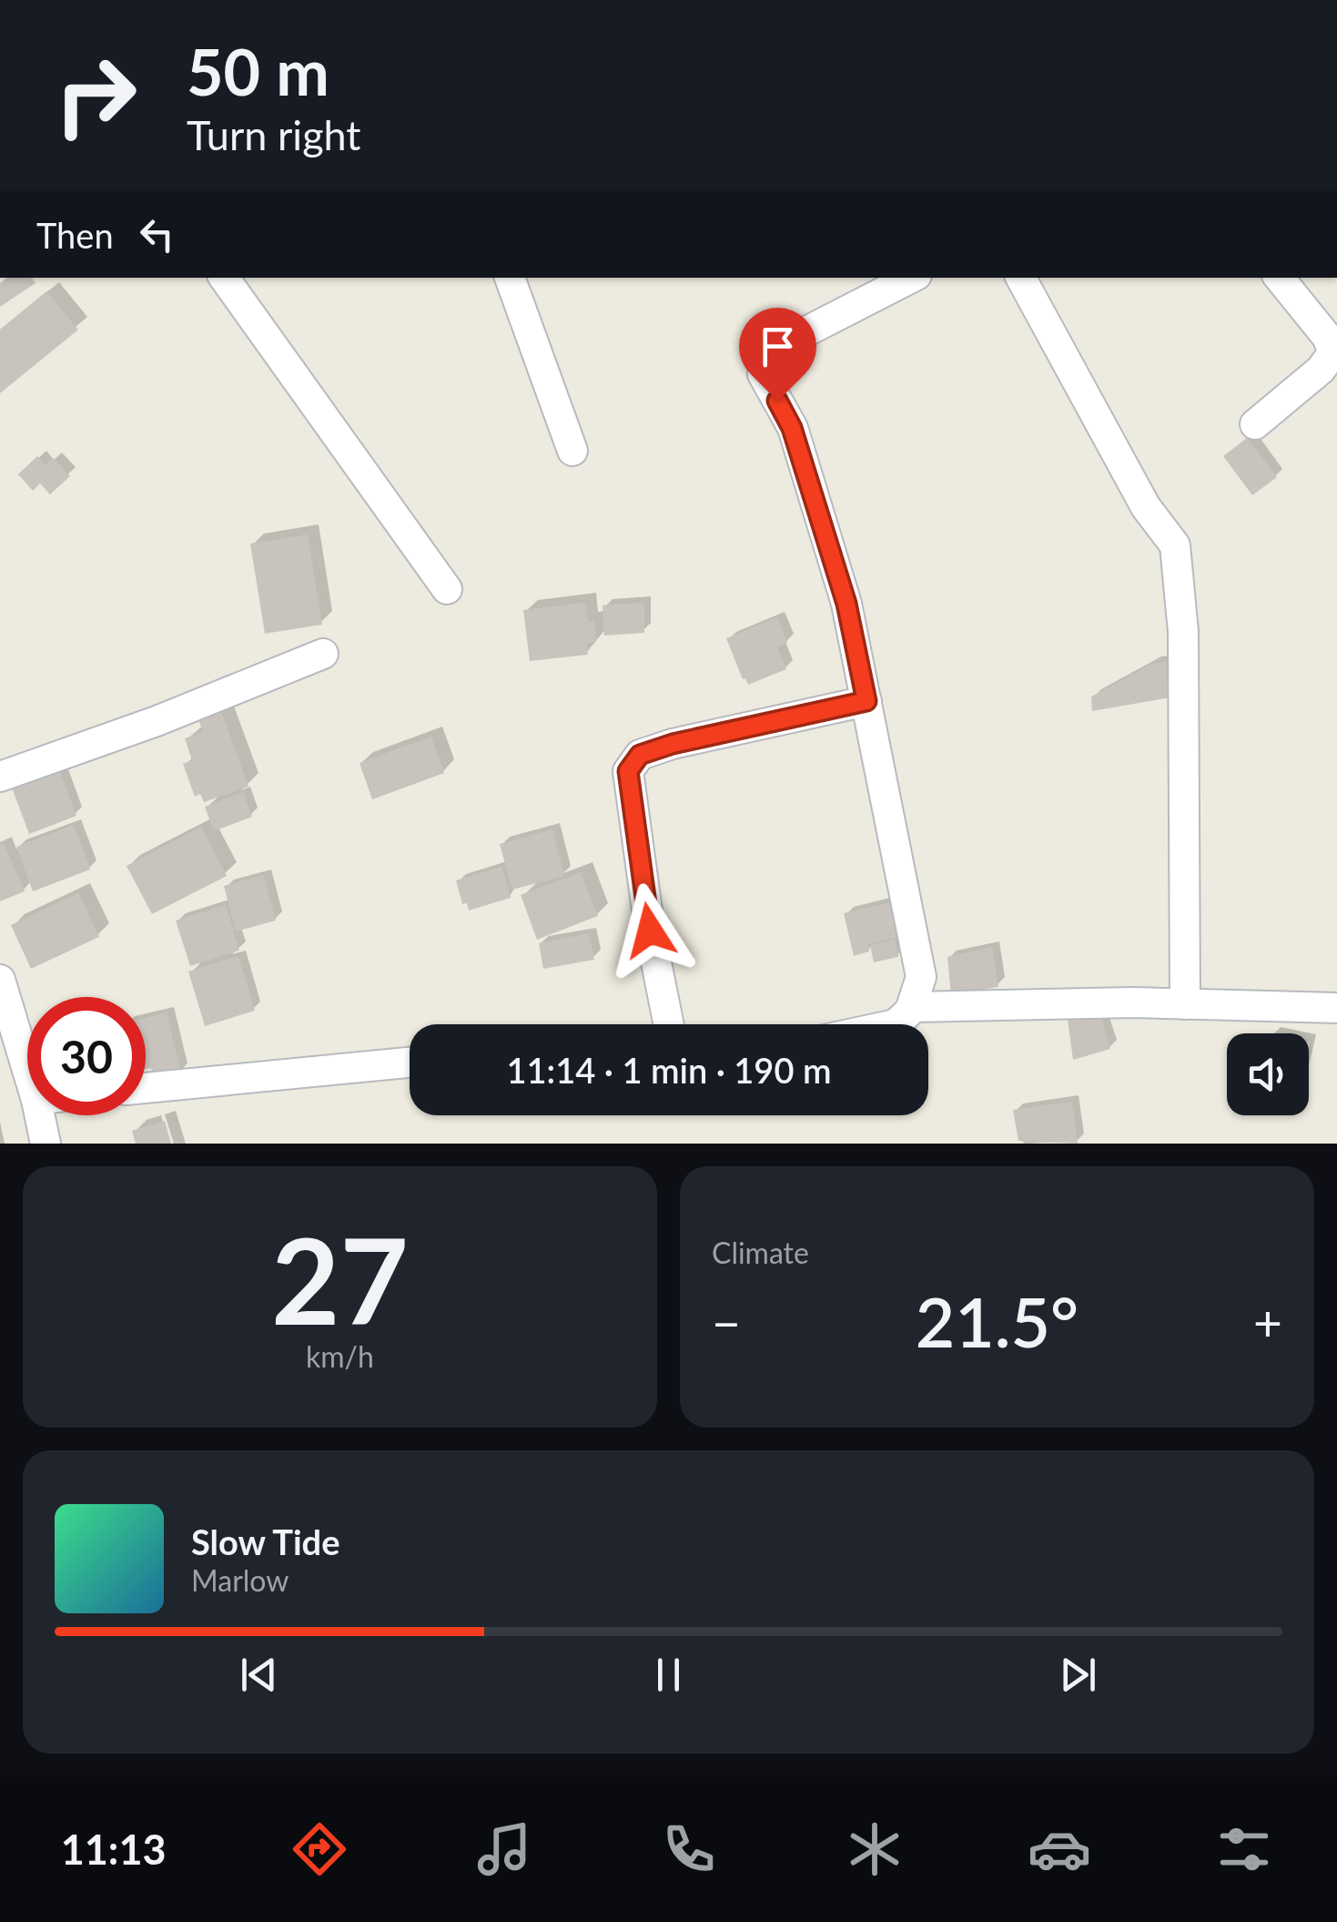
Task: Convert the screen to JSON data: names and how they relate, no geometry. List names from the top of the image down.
{
  "page": {
    "turn": ["50 m", "Turn right"],
    "then": "Then",
    "limit": "30",
    "trip": "11:14 · 1 min · 190 m",
    "tile": [
      ["27", "km/h"],
      "Climate"
    ],
    "heat": ["−", "21.5°", "+"],
    "song": ["Slow Tide", "Marlow"],
    "tabs": "11:13"
  }
}
